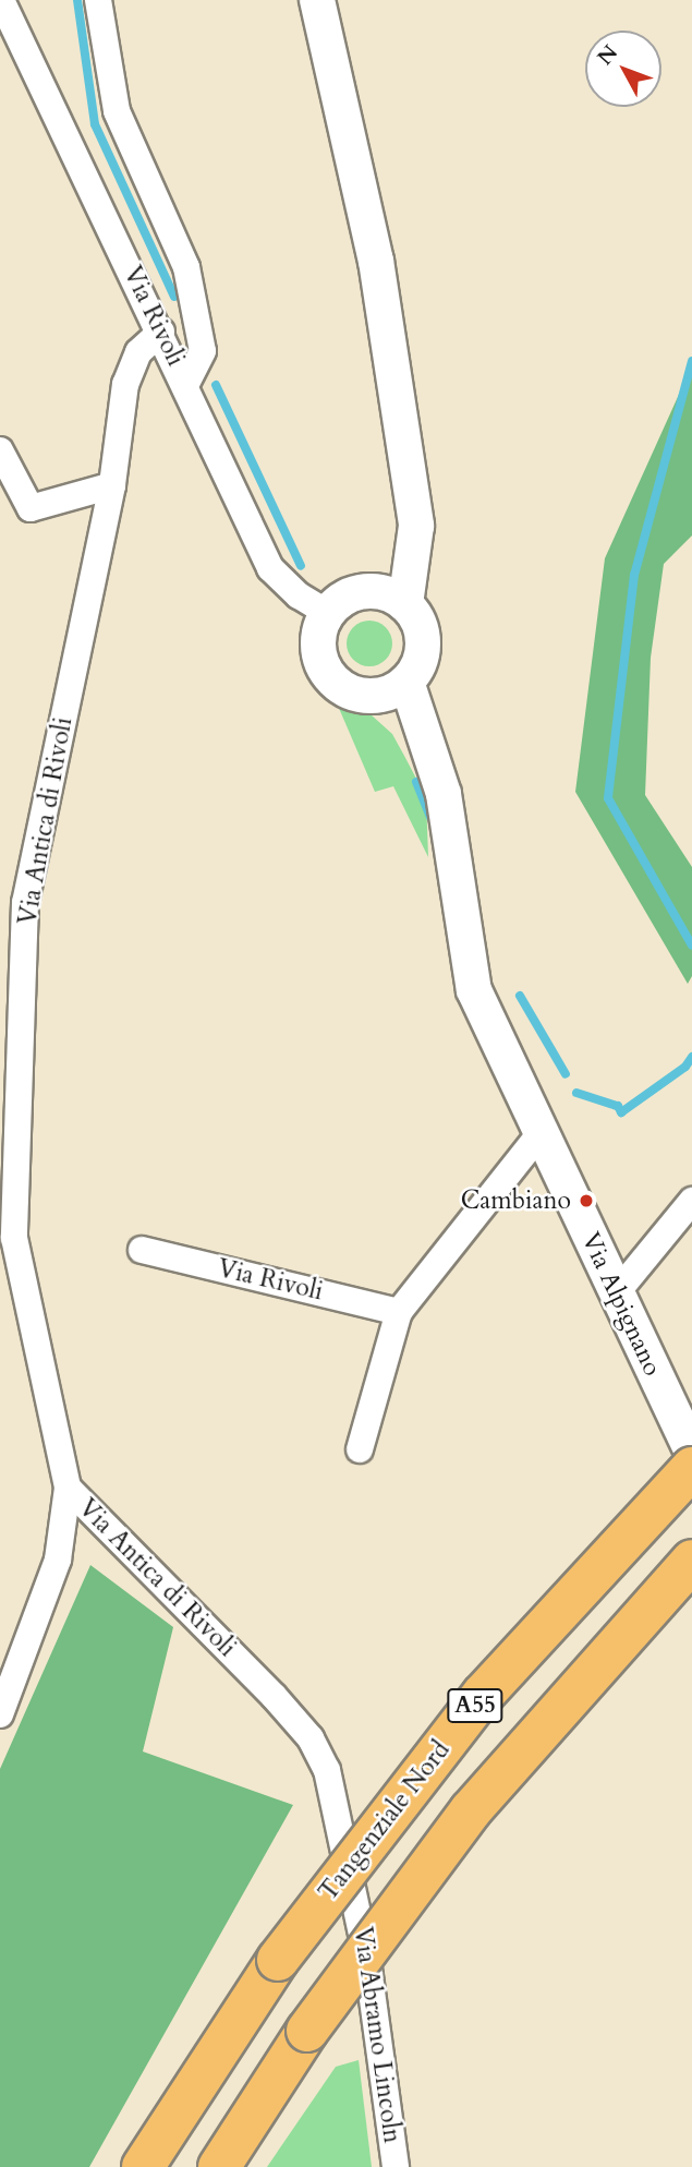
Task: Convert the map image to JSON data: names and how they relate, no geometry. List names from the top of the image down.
{
  "streets": {
    "highway": ["A55", "Tangenziale Nord"],
    "street": [
      "Via Rivoli",
      "Via Antica di Rivoli",
      "Via Alpignano",
      "Via Abramo Lincoln"
    ]
  },
  "crossings": [
    ["Via Rivoli", "Via Antica di Rivoli"],
    ["Via Antica di Rivoli", "Via Abramo Lincoln"]
  ],
  "places": ["Cambiano"],
  "north": "top left"
}
